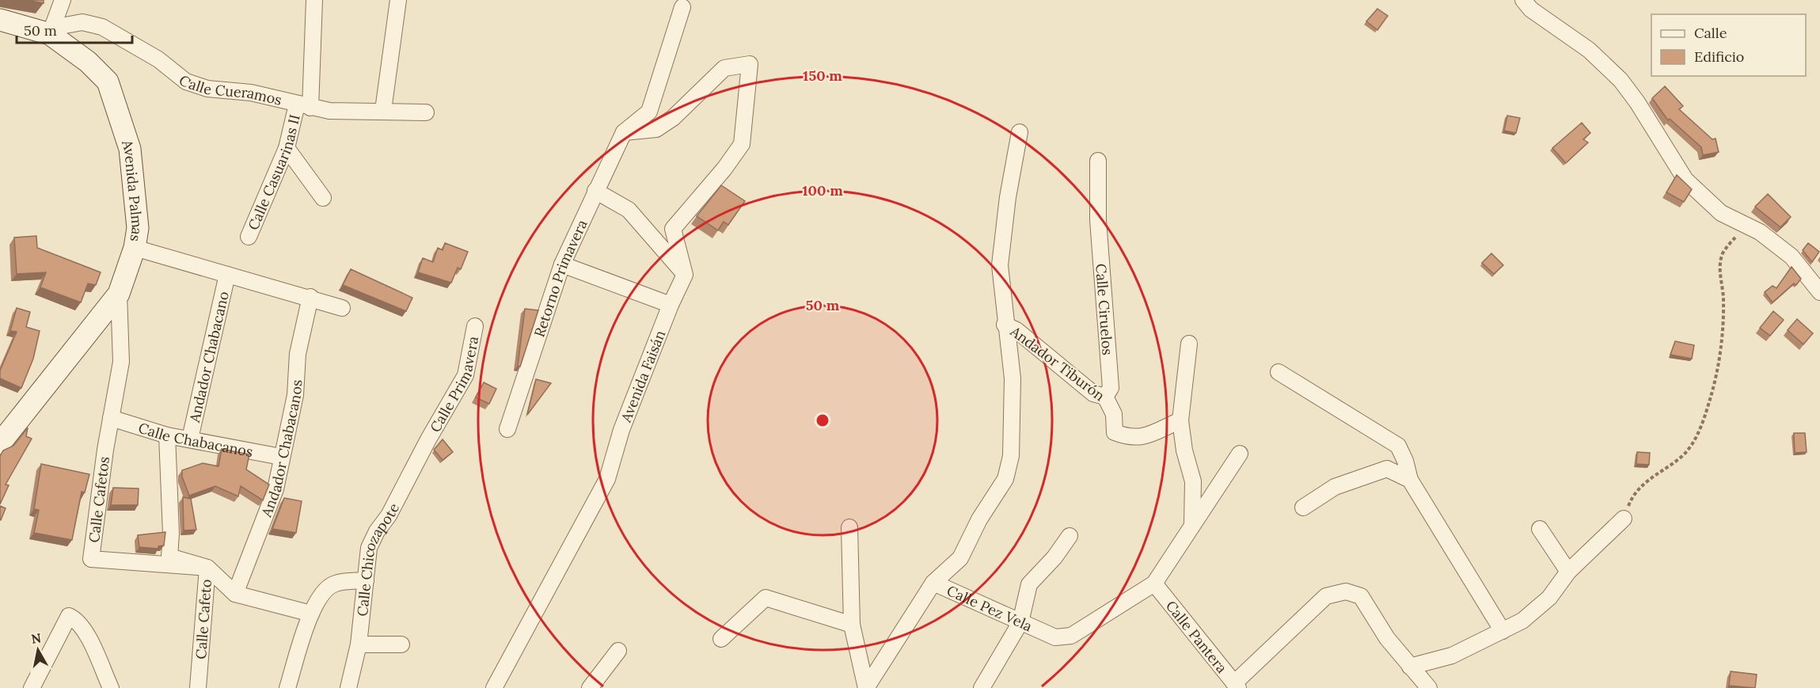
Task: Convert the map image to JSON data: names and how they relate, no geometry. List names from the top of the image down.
{
  "streets": {
    "main road": ["Avenida Palmas"],
    "street": [
      "Calle Cueramos",
      "Calle Casuarinas II",
      "Retorno Primavera",
      "Calle Ciruelos",
      "Andador Chabacano",
      "Andador Tiburón",
      "Avenida Faisán",
      "Calle Primavera",
      "Calle Chabacanos",
      "Andador Chabacanos",
      "Calle Cafetos",
      "Calle Chicozapote",
      "Calle Pez Vela",
      "Calle Cafeto",
      "Calle Pantera"
    ]
  },
  "crossings": [
    ["Calle Cueramos", "Calle Casuarinas II"],
    ["Calle Cueramos", "Avenida Palmas"],
    ["Avenida Palmas", "Calle Cafetos"],
    ["Calle Ciruelos", "Andador Tiburón"],
    ["Andador Chabacano", "Calle Chabacanos"],
    ["Calle Primavera", "Calle Chicozapote"],
    ["Calle Chabacanos", "Andador Chabacanos"],
    ["Calle Chabacanos", "Calle Cafetos"],
    ["Calle Chabacanos", "Calle Cafeto"],
    ["Calle Cafetos", "Calle Cafeto"],
    ["Calle Pez Vela", "Calle Pantera"]
  ],
  "legend": ["Calle", "Edificio"],
  "scale_bar": "50 m",
  "north": "top",
  "rings": ["150 m", "100 m", "50 m"]
}
